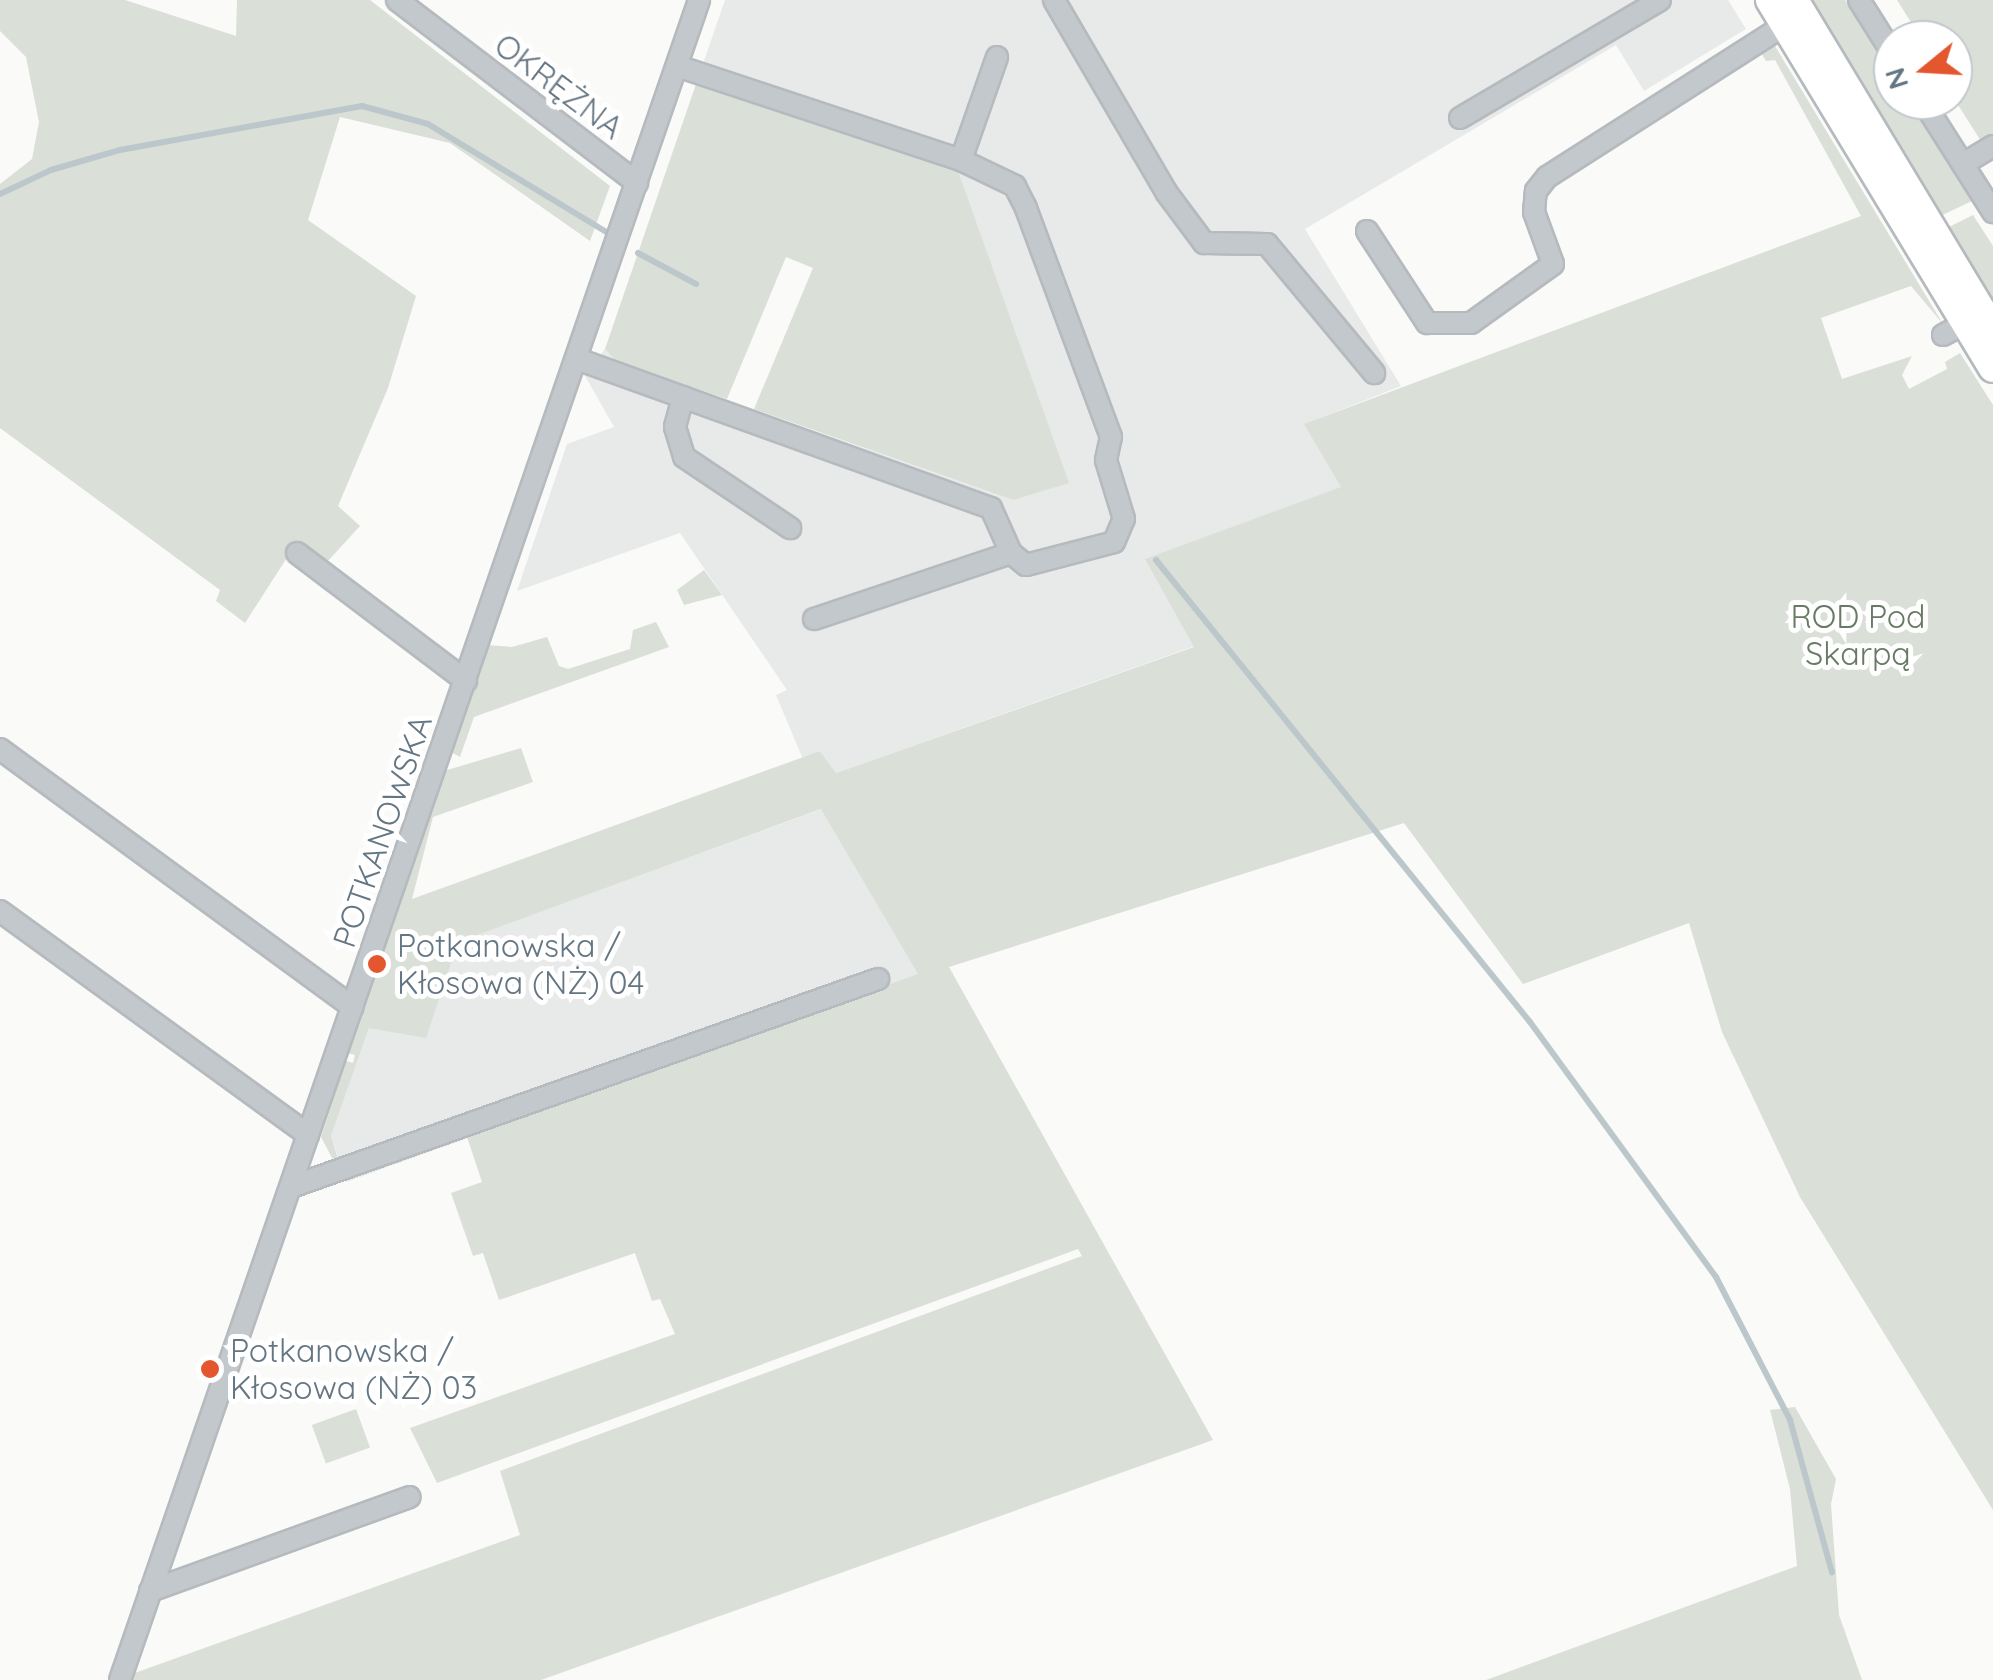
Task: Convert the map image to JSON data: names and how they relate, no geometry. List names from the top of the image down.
{
  "streets": {
    "street": ["OKRĘŻNA", "POTKANOWSKA"]
  },
  "crossings": [
    ["OKRĘŻNA", "POTKANOWSKA"]
  ],
  "parks": ["ROD Pod Skarpą"],
  "places": ["Potkanowska / Kłosowa (NŻ) 04", "Potkanowska / Kłosowa (NŻ) 03"],
  "north": "left"
}
